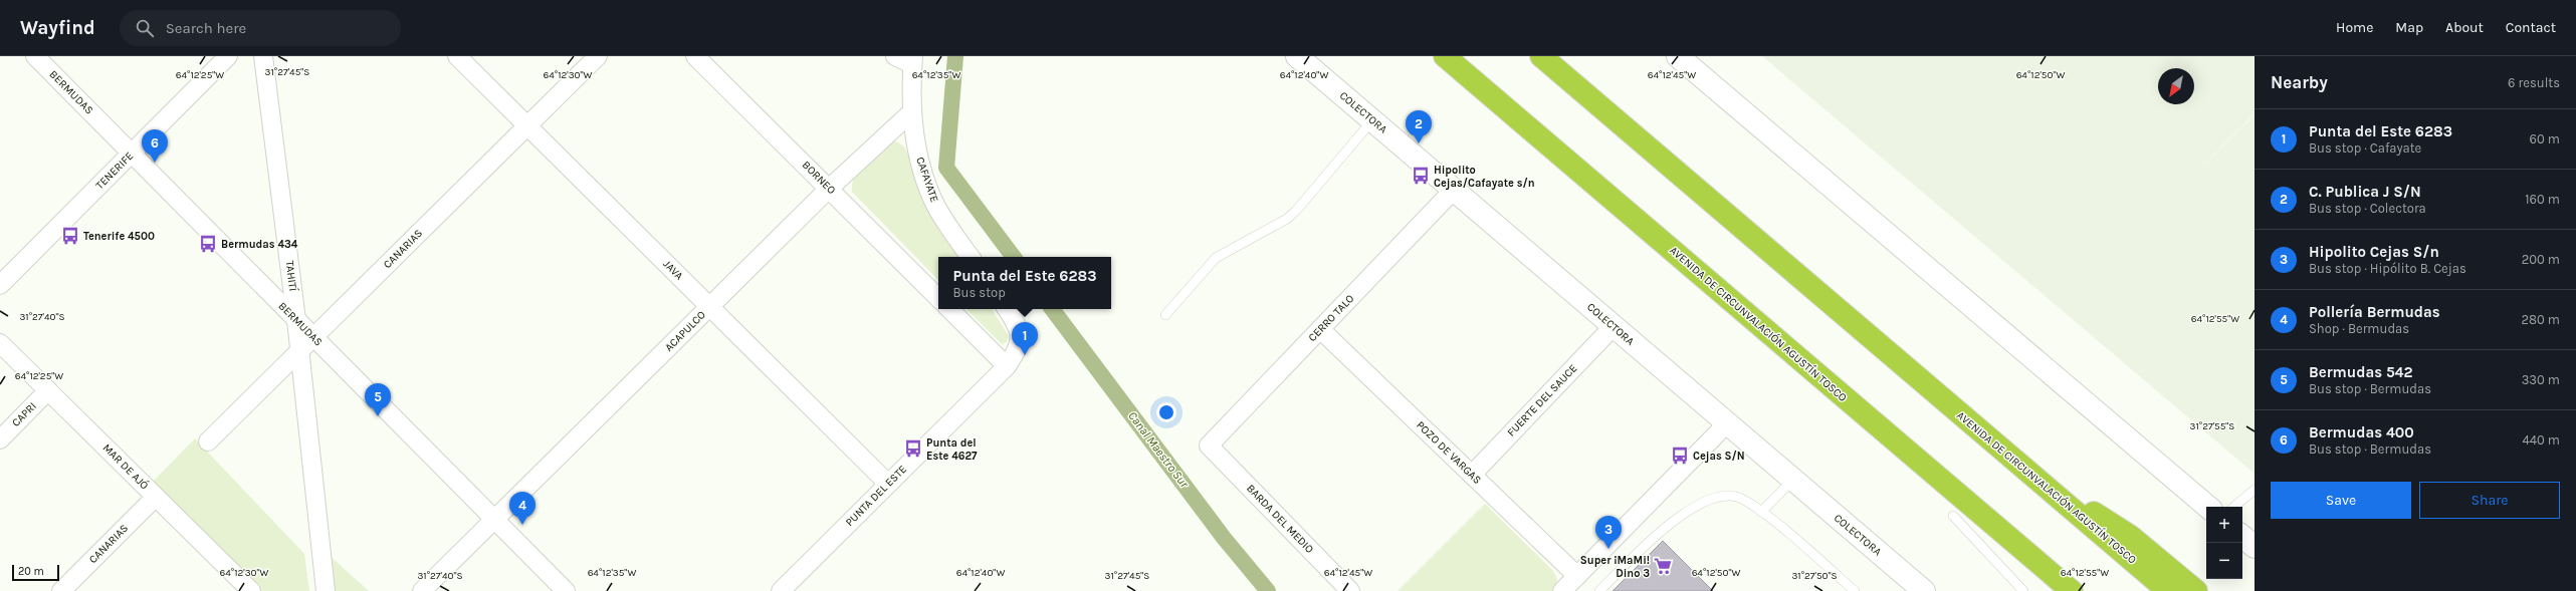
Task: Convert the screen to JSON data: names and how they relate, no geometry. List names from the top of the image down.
{
  "streets": {
    "highway": ["AVENIDA DE CIRCUNVALACIÓN AGUSTÍN TOSCO"],
    "street": [
      "BERMUDAS",
      "COLECTORA",
      "TENERIFE",
      "BORNEO",
      "CAFAYATE",
      "CANARIAS",
      "JAVA",
      "TAHITÍ",
      "CERRO TALO",
      "ACAPULCO",
      "FUERTE DEL SAUCE",
      "CAPRI",
      "POZO DE VARGAS",
      "MAR DE AJÓ",
      "PUNTA DEL ESTE",
      "BARDA DEL MEDIO"
    ]
  },
  "crossings": [
    ["BERMUDAS", "TENERIFE"],
    ["BERMUDAS", "CANARIAS"],
    ["BERMUDAS", "TAHITÍ"],
    ["BERMUDAS", "ACAPULCO"],
    ["COLECTORA", "CERRO TALO"],
    ["COLECTORA", "FUERTE DEL SAUCE"],
    ["BORNEO", "ACAPULCO"],
    ["CAFAYATE", "ACAPULCO"],
    ["CANARIAS", "JAVA"],
    ["CANARIAS", "TAHITÍ"],
    ["CANARIAS", "MAR DE AJÓ"],
    ["JAVA", "ACAPULCO"],
    ["JAVA", "PUNTA DEL ESTE"],
    ["CERRO TALO", "POZO DE VARGAS"],
    ["CERRO TALO", "BARDA DEL MEDIO"],
    ["FUERTE DEL SAUCE", "POZO DE VARGAS"],
    ["CAPRI", "MAR DE AJÓ"]
  ],
  "water": ["Canal Maestro Sur"],
  "places": {
    "bus stop": [
      "Hipolito Cejas/Cafayate s/n",
      "Tenerife 4500",
      "Bermudas 434",
      "Punta del Este 4627",
      "Cejas S/N"
    ],
    "supermarket": ["Super ¡MaMi! Dino 3"]
  },
  "scale_bar": "20 m",
  "north": "bottom left",
  "page": {
    "header": "Wayfind",
    "search": "Search here",
    "nav": [
      "Home",
      "Map",
      "About",
      "Contact"
    ],
    "heading": ["Nearby", "6 results"],
    "list": [
      {
        "mark": "1",
        "name": "Punta del Este 6283",
        "note": "Bus stop · Cafayate",
        "value": "60 m"
      },
      {
        "mark": "2",
        "name": "C. Publica J S/N",
        "note": "Bus stop · Colectora",
        "value": "160 m"
      },
      {
        "mark": "3",
        "name": "Hipolito Cejas S/n",
        "note": "Bus stop · Hipólito B. Cejas",
        "value": "200 m"
      },
      {
        "mark": "4",
        "name": "Pollería Bermudas",
        "note": "Shop · Bermudas",
        "value": "280 m"
      },
      {
        "mark": "5",
        "name": "Bermudas 542",
        "note": "Bus stop · Bermudas",
        "value": "330 m"
      },
      {
        "mark": "6",
        "name": "Bermudas 400",
        "note": "Bus stop · Bermudas",
        "value": "440 m"
      }
    ],
    "pins": [
      "2",
      "6",
      "1",
      "5",
      "4",
      "3"
    ],
    "popup": ["Punta del Este 6283", "Bus stop"],
    "buttons": ["Save", "Share"],
    "map_buttons": ["+", "−"],
    "scale": "20 m"
  },
  "coordinates": [
    "31°27'45\"S",
    "64°12'25\"W",
    "64°12'30\"W",
    "64°12'35\"W",
    "64°12'40\"W",
    "64°12'45\"W",
    "64°12'50\"W",
    "31°27'40\"S",
    "64°12'55\"W",
    "31°27'55\"S",
    "31°27'50\"S"
  ]
}
